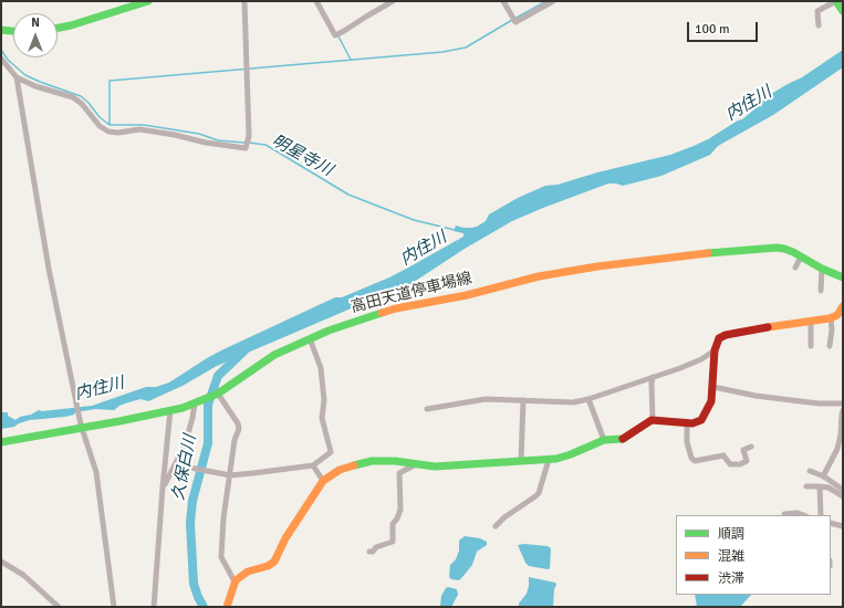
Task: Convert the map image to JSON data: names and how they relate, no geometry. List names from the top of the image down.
{
  "streets": {
    "main road": ["高田天道停車場線"]
  },
  "water": ["内住川", "明星寺川", "久保白川"],
  "legend": ["順調", "混雑", "渋滞"],
  "scale_bar": "100 m",
  "north": "top"
}
